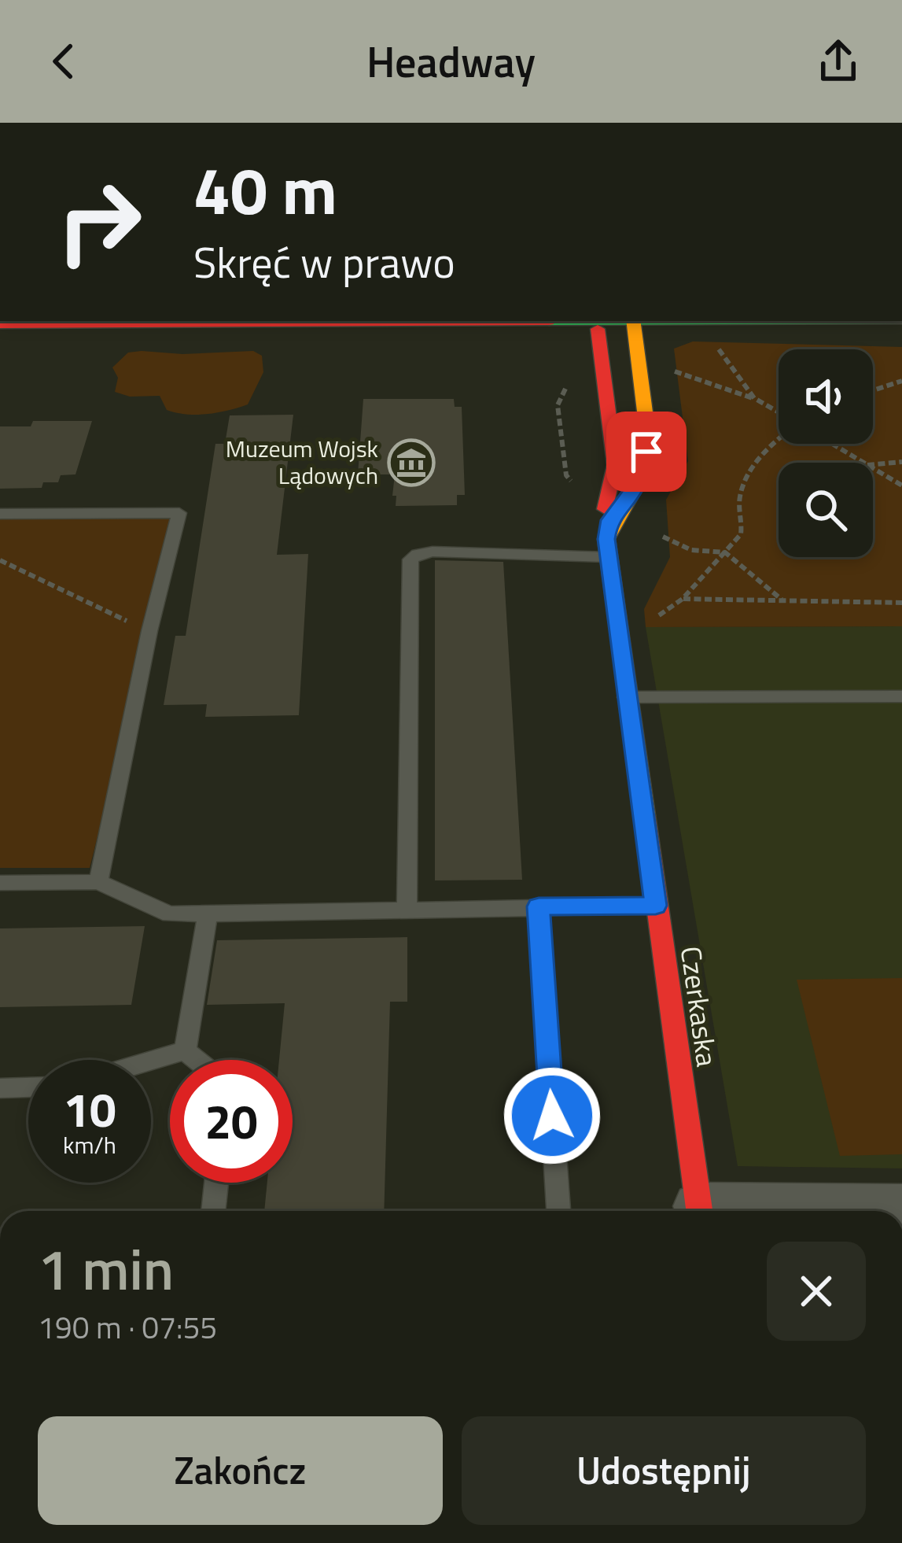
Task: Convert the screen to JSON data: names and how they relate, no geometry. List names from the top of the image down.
{
  "streets": {
    "street": ["Czerkaska"]
  },
  "places": {
    "museum": ["Muzeum Wojsk Lądowych"]
  },
  "page": {
    "header": "Headway",
    "turn": ["40 m", "Skręć w prawo"],
    "speed": "10 km/h",
    "limit": "20",
    "heading": ["1 min", "190 m · 07:55"],
    "buttons": ["Zakończ", "Udostępnij"]
  }
}
